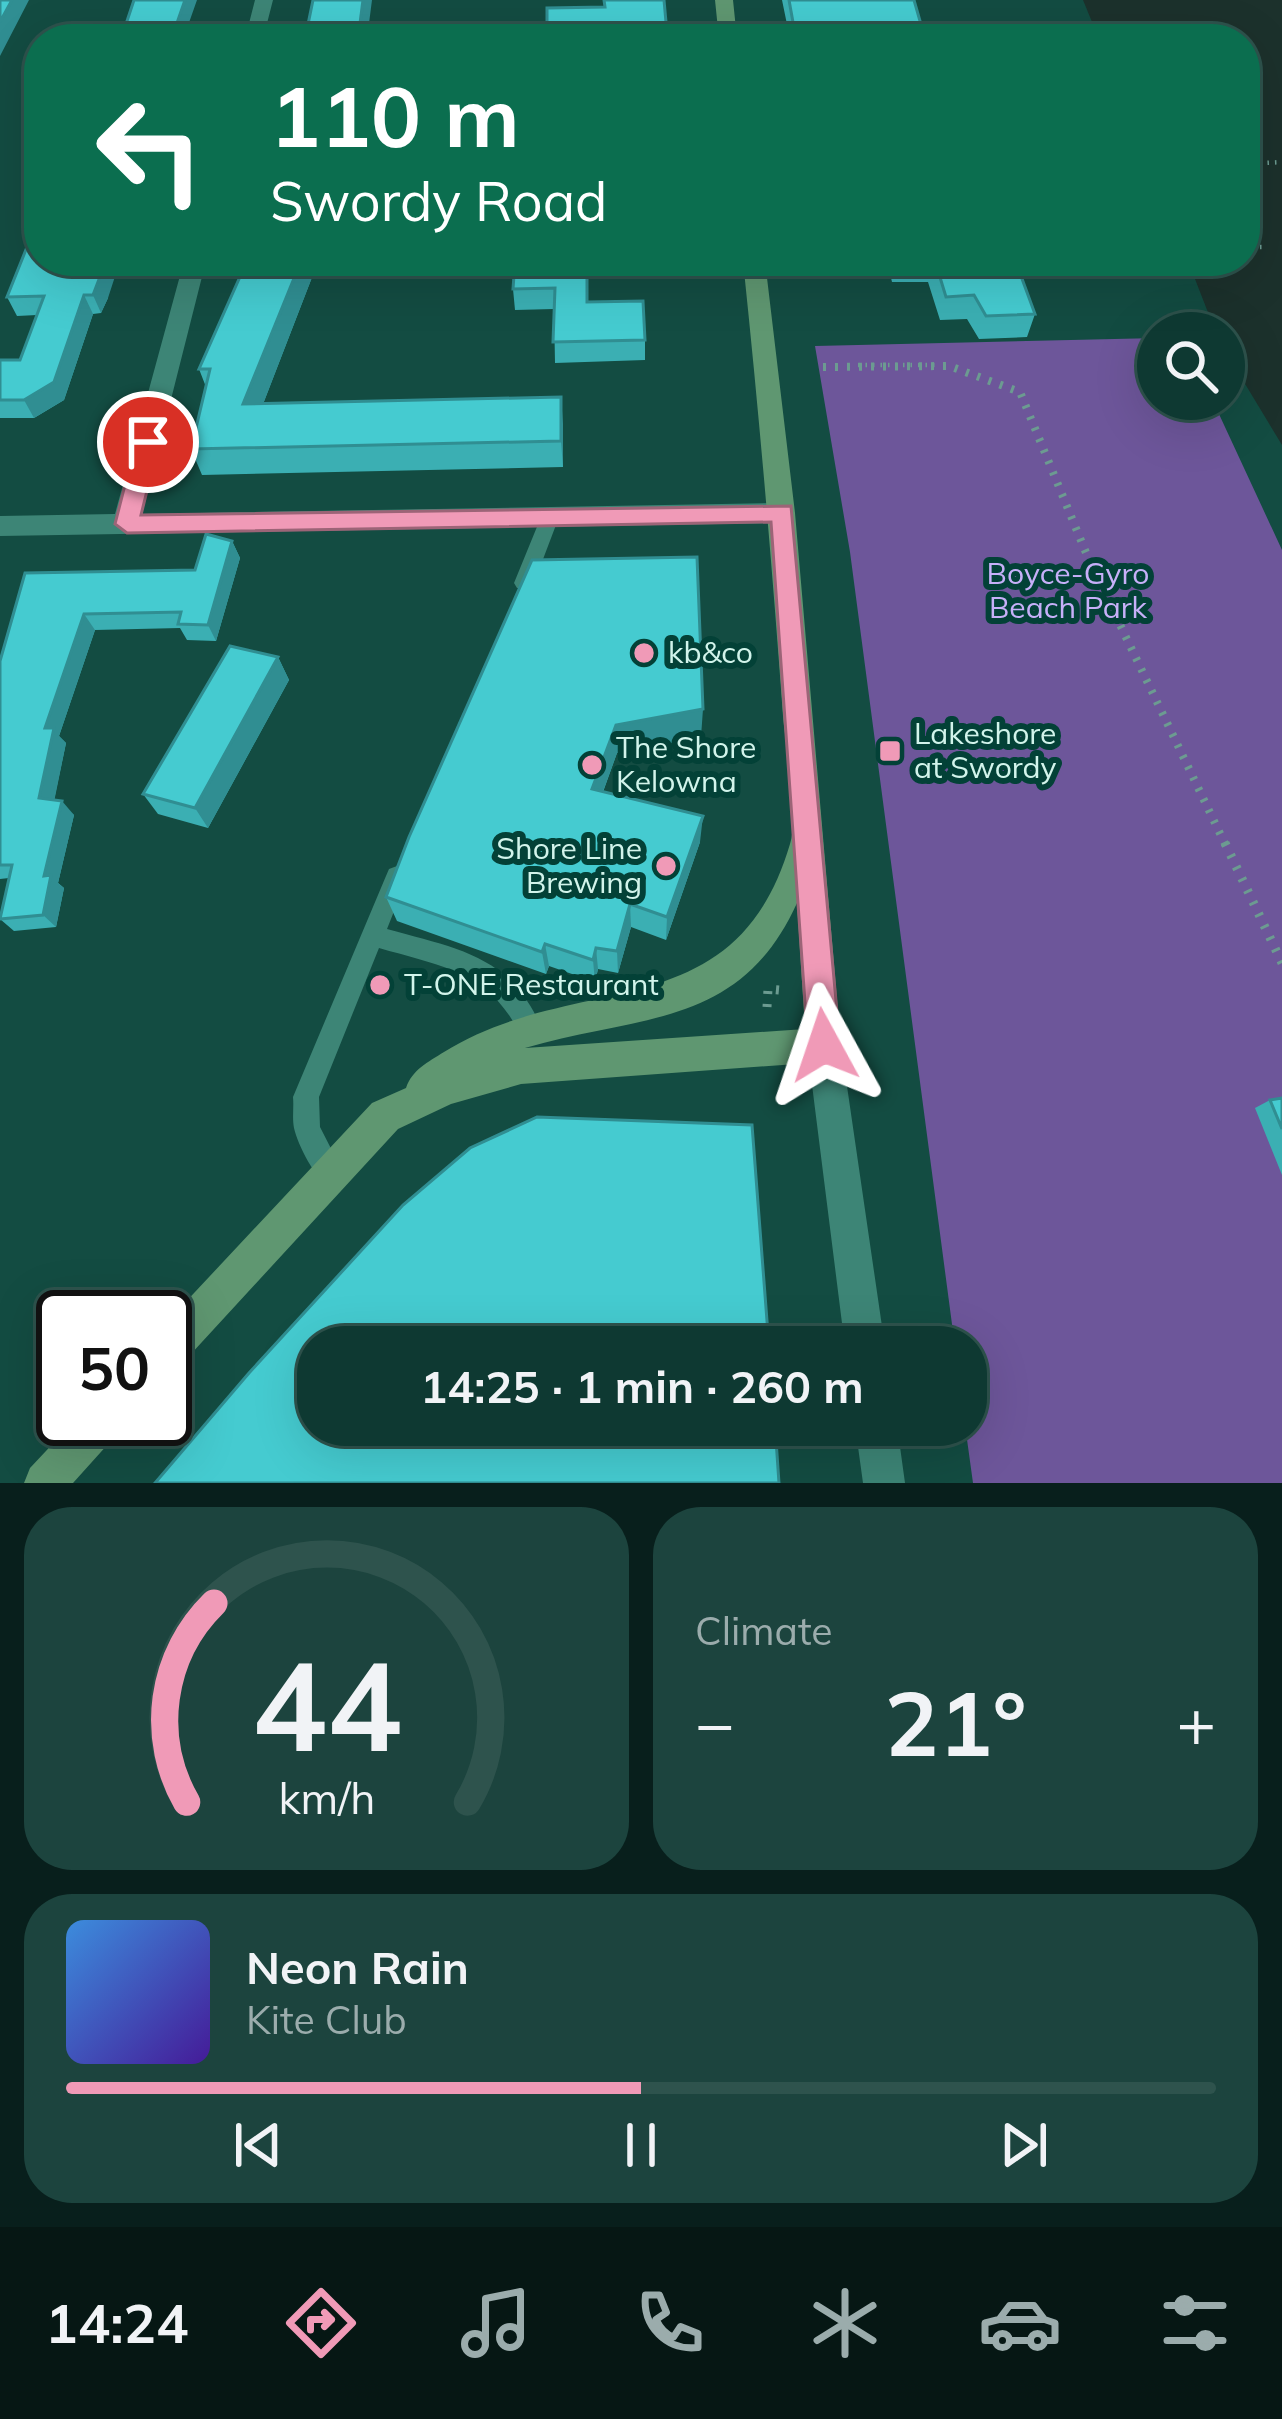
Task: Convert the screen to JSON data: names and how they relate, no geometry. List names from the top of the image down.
{
  "parks": ["Boyce-Gyro Beach Park"],
  "places": {
    "other": [
      "kb&co",
      "The Shore Kelowna",
      "Shore Line Brewing",
      "T-ONE Restaurant"
    ],
    "transit": ["Lakeshore at Swordy"]
  },
  "page": {
    "turn": ["110 m", "Swordy Road"],
    "limit": "50",
    "trip": "14:25 · 1 min · 260 m",
    "tile": "Climate",
    "heat": ["−", "21°", "+"],
    "song": ["Neon Rain", "Kite Club"],
    "tabs": "14:24",
    "gauge": ["44", "km/h"]
  }
}
